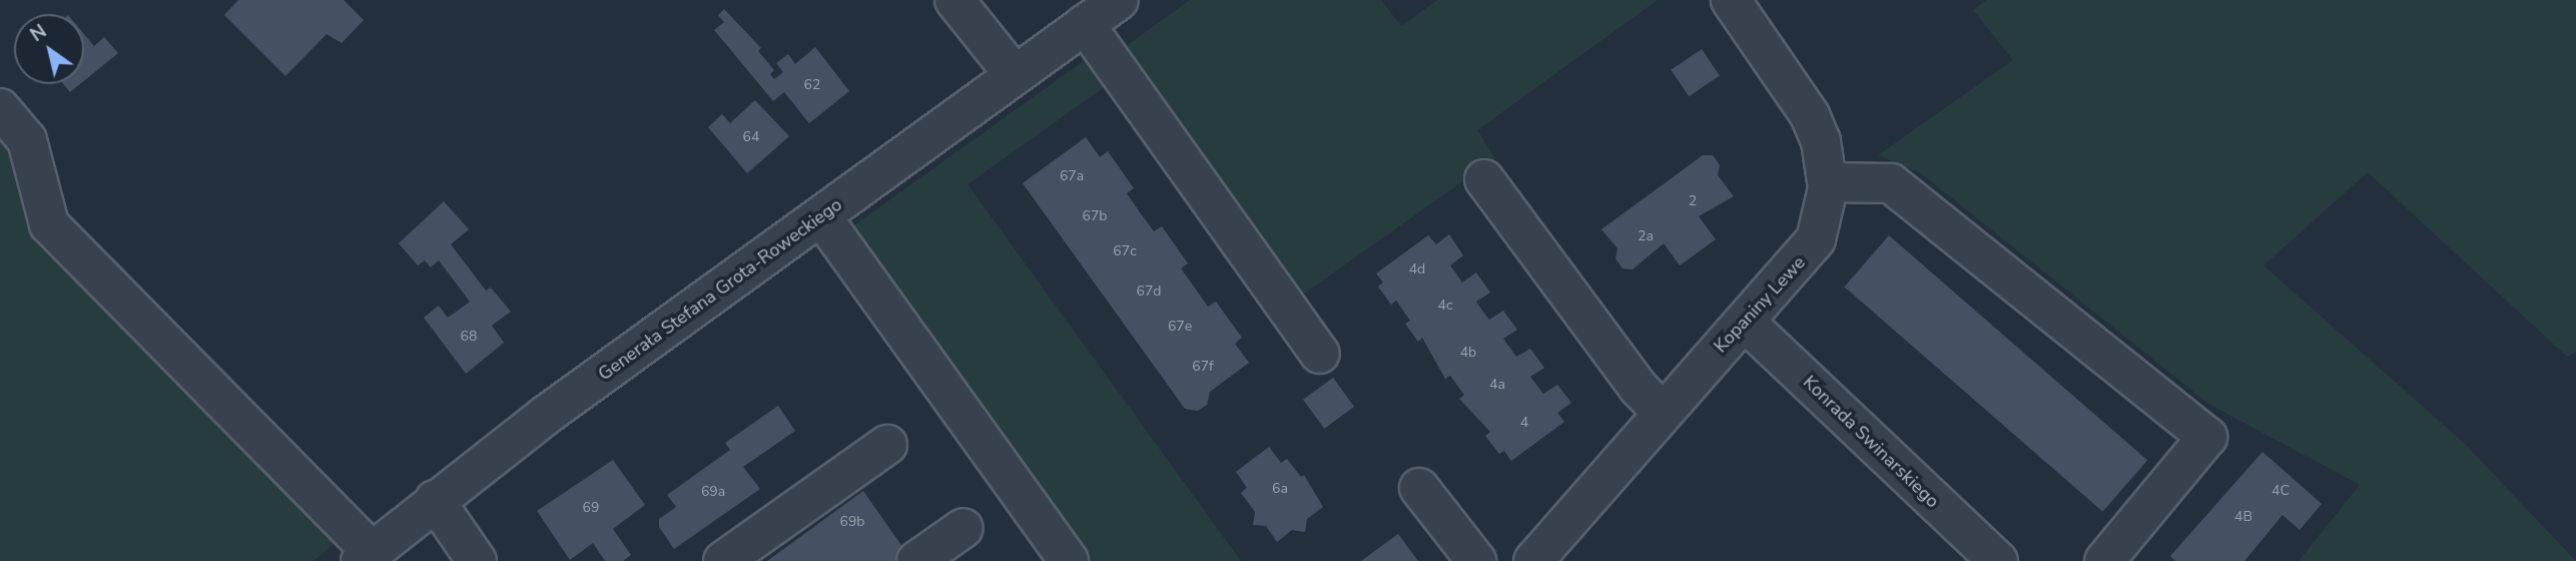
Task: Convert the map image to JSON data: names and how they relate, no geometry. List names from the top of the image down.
{
  "streets": {
    "street": ["Generała Stefana Grota-Roweckiego", "Kopaniny Lewe", "Konrada Swinarskiego"]
  },
  "crossings": [
    ["Kopaniny Lewe", "Konrada Swinarskiego"]
  ],
  "house_numbers": [
    "62",
    "64",
    "67a",
    "2",
    "67b",
    "2a",
    "67c",
    "4d",
    "67d",
    "4c",
    "67e",
    "68",
    "4b",
    "67f",
    "4a",
    "4",
    "6a",
    "4C",
    "69a",
    "69",
    "4B",
    "69b"
  ],
  "north": "top left"
}
